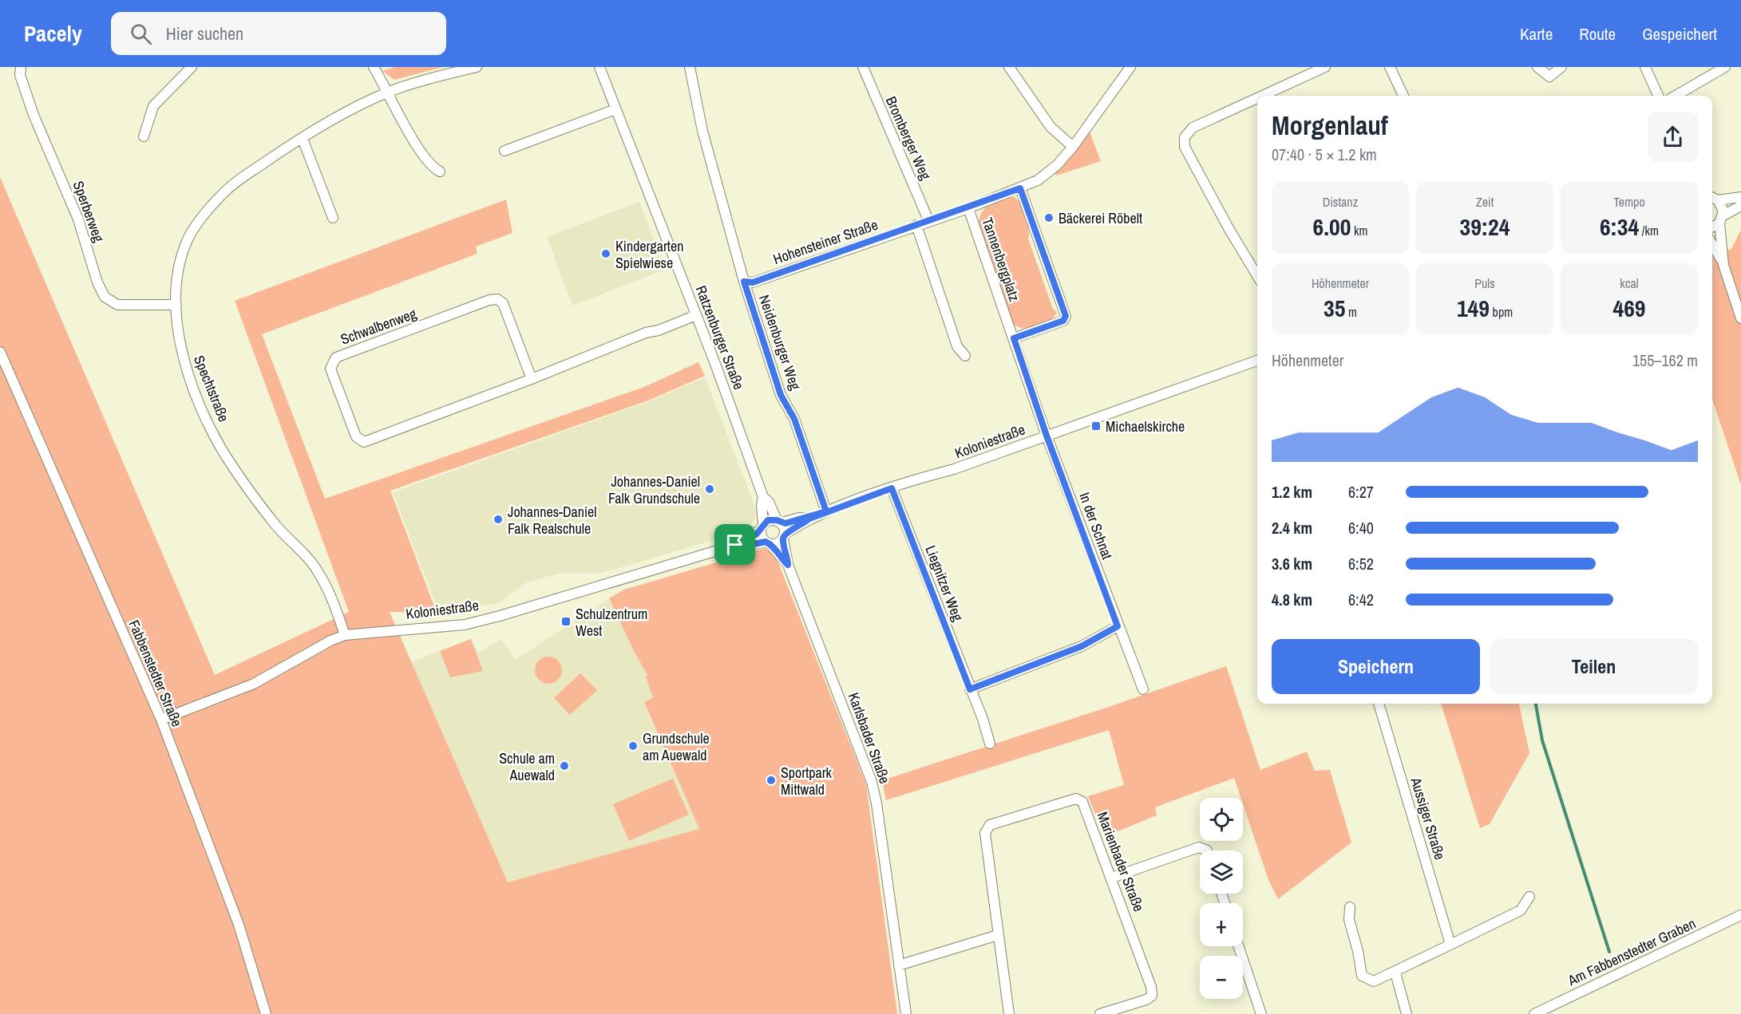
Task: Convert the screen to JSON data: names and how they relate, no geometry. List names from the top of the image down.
{
  "streets": {
    "street": [
      "Bromberger Weg",
      "Sperberweg",
      "Hohensteiner Straße",
      "Tannenbergplatz",
      "Schwalbenweg",
      "Ratzenburger Straße",
      "Neidenburger Weg",
      "Spechtstraße",
      "Koloniestraße",
      "In der Schnat",
      "Liegnitzer Weg",
      "Fabbenstedter Straße",
      "Karlsbader Straße",
      "Aussiger Straße",
      "Marienbader Straße",
      "Am Fabbenstedter Graben"
    ]
  },
  "crossings": [
    ["Bromberger Weg", "Hohensteiner Straße"],
    ["Sperberweg", "Spechtstraße"],
    ["Hohensteiner Straße", "Tannenbergplatz"],
    ["Hohensteiner Straße", "Neidenburger Weg"],
    ["Tannenbergplatz", "Koloniestraße"],
    ["Tannenbergplatz", "In der Schnat"],
    ["Schwalbenweg", "Ratzenburger Straße"],
    ["Ratzenburger Straße", "Koloniestraße"],
    ["Ratzenburger Straße", "Karlsbader Straße"],
    ["Neidenburger Weg", "Koloniestraße"],
    ["Spechtstraße", "Koloniestraße"],
    ["Koloniestraße", "In der Schnat"],
    ["Koloniestraße", "Liegnitzer Weg"],
    ["Koloniestraße", "Fabbenstedter Straße"],
    ["Koloniestraße", "Karlsbader Straße"]
  ],
  "places": {
    "other": [
      "Bäckerei Röbelt",
      "Kindergarten Spielwiese",
      "Johannes-Daniel Falk Grundschule",
      "Johannes-Daniel Falk Realschule",
      "Grundschule am Auewald",
      "Schule am Auewald",
      "Sportpark Mittwald"
    ],
    "transit": ["Michaelskirche", "Schulzentrum West"]
  },
  "page": {
    "header": "Pacely",
    "search": "Hier suchen",
    "nav": ["Karte", "Route", "Gespeichert"],
    "heading": ["Morgenlauf", "07:40 · 5 × 1.2 km"],
    "stats": [
      ["Distanz", "6.00 km"],
      ["Zeit", "39:24"],
      ["Tempo", "6:34 /km"],
      ["Höhenmeter", "35 m"],
      ["Puls", "149 bpm"],
      ["kcal", "469"]
    ],
    "chart": ["Höhenmeter", "155–162 m"],
    "list": [
      {
        "name": "1.2 km",
        "note": "6:27"
      },
      {
        "name": "2.4 km",
        "note": "6:40"
      },
      {
        "name": "3.6 km",
        "note": "6:52"
      },
      {
        "name": "4.8 km",
        "note": "6:42"
      }
    ],
    "buttons": ["Speichern", "Teilen"],
    "map_buttons": ["+", "−"]
  }
}
